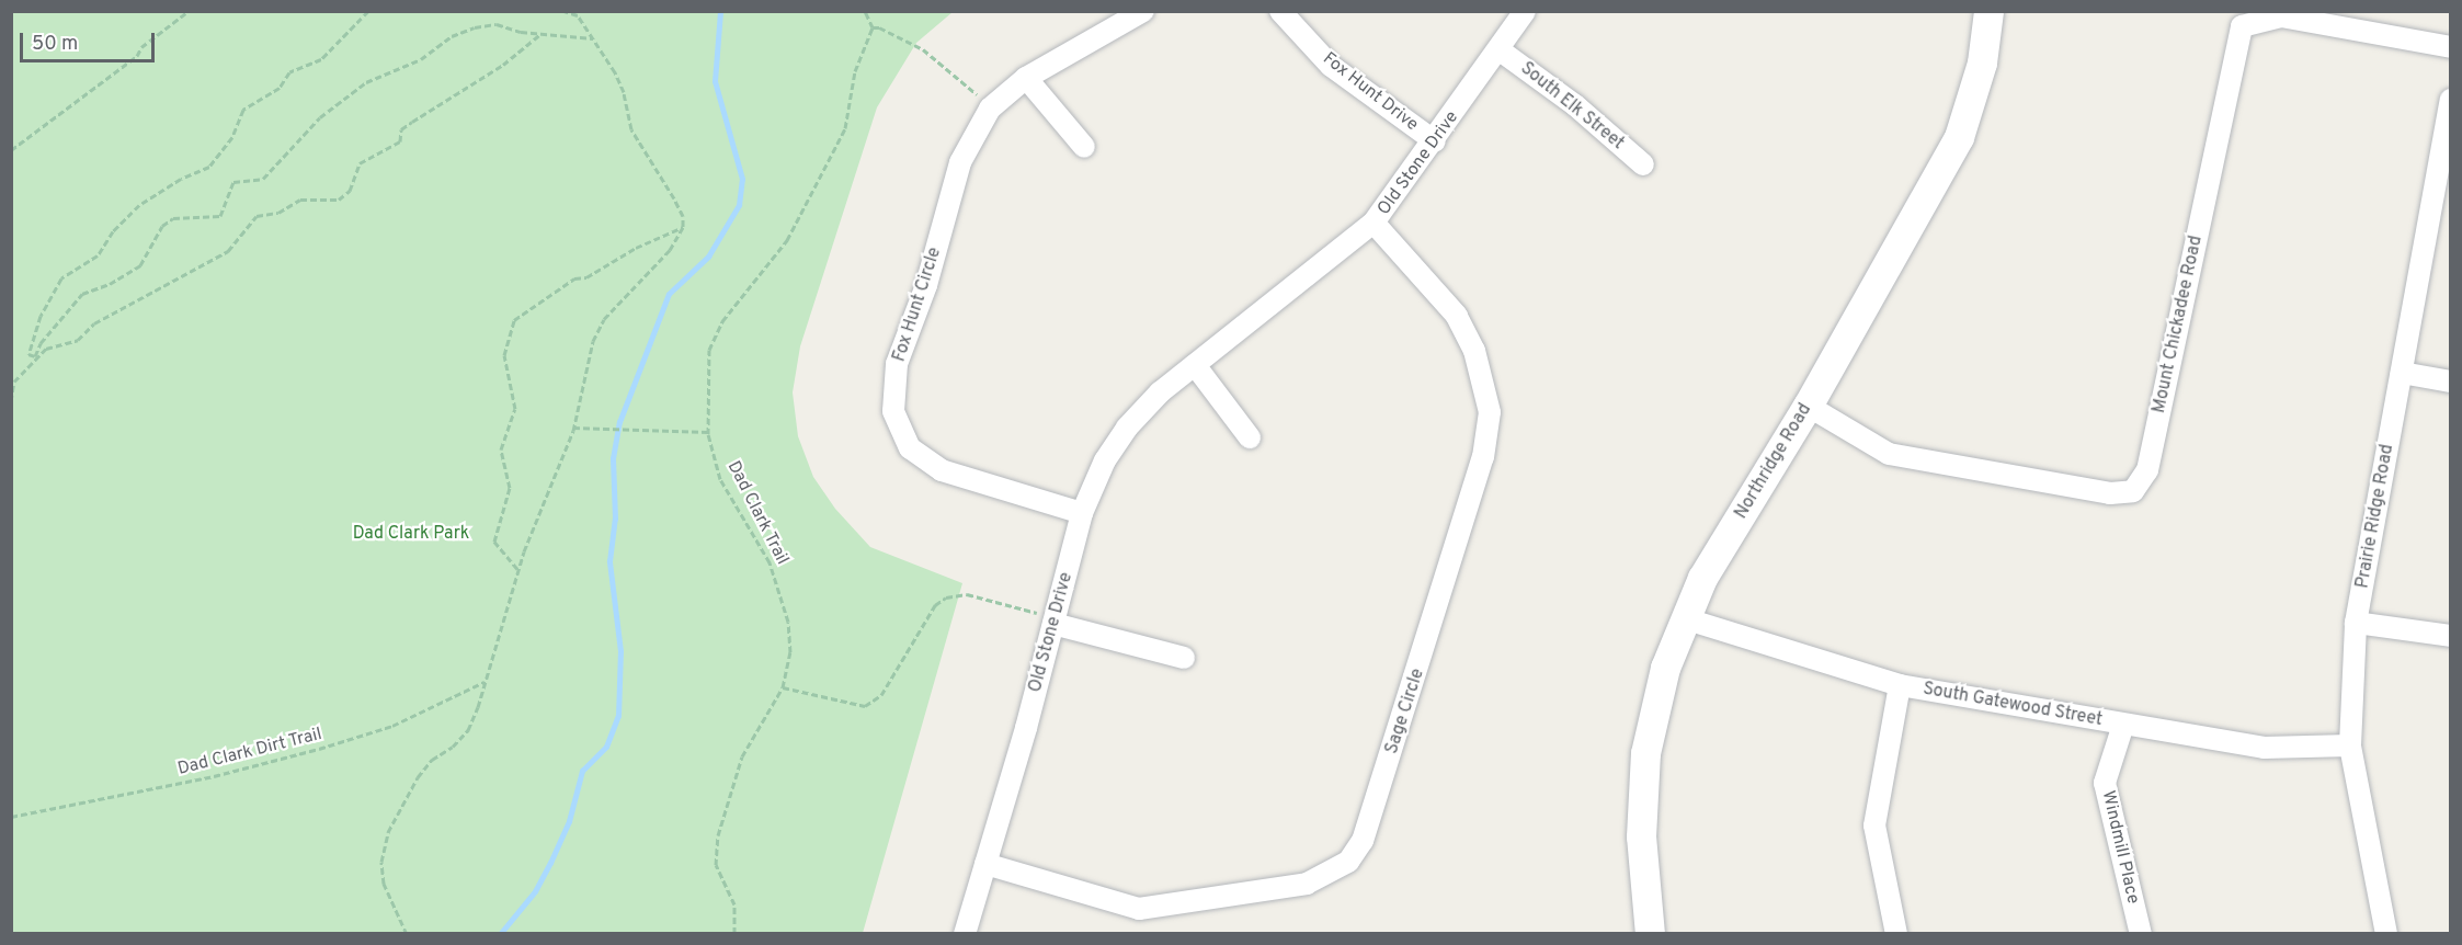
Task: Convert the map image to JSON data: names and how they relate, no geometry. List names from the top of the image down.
{
  "streets": {
    "street": [
      "Fox Hunt Drive",
      "South Elk Street",
      "Old Stone Drive",
      "Fox Hunt Circle",
      "Mount Chickadee Road",
      "Northridge Road",
      "Prairie Ridge Road",
      "South Gatewood Street",
      "Sage Circle",
      "Windmill Place"
    ],
    "path": ["Dad Clark Trail", "Dad Clark Dirt Trail"]
  },
  "crossings": [
    ["Fox Hunt Drive", "Old Stone Drive"],
    ["South Elk Street", "Old Stone Drive"],
    ["Old Stone Drive", "Fox Hunt Circle"],
    ["Old Stone Drive", "Sage Circle"],
    ["Mount Chickadee Road", "Northridge Road"],
    ["Northridge Road", "South Gatewood Street"],
    ["Prairie Ridge Road", "South Gatewood Street"],
    ["South Gatewood Street", "Windmill Place"]
  ],
  "parks": ["Dad Clark Park"],
  "scale_bar": "50 m"
}
